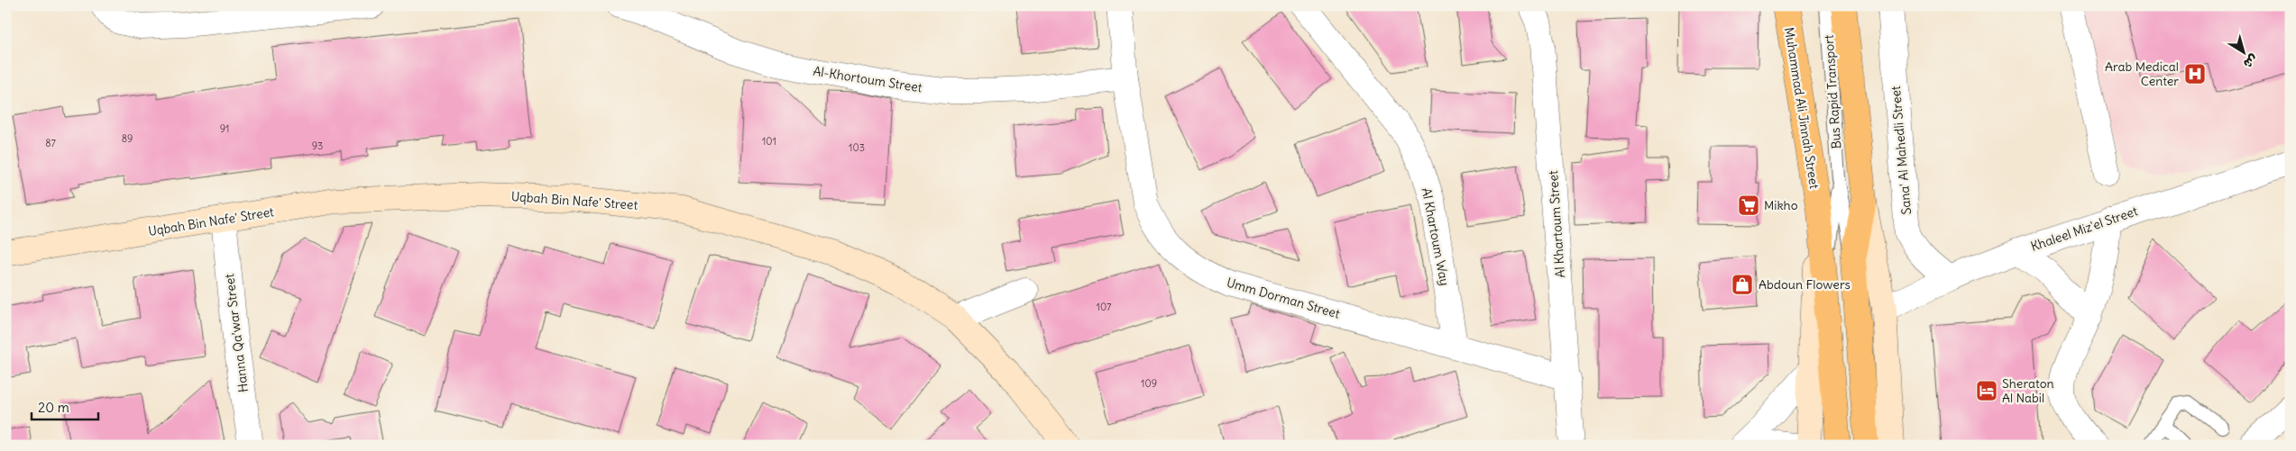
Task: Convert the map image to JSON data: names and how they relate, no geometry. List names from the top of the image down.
{
  "streets": {
    "main road": ["Muhammad Ali Jinnah Street"],
    "street": [
      "Al-Khortoum Street",
      "Sana' Al Mahedli Street",
      "Uqbah Bin Nafe' Street",
      "Al Khartoum Street",
      "Khaleel Miz'el Street",
      "Al Khartoum Way",
      "Umm Dorman Street",
      "Hanna Qa’war Street"
    ],
    "lane": ["Bus Rapid Transport"]
  },
  "crossings": [
    ["Al-Khortoum Street", "Umm Dorman Street"],
    ["Bus Rapid Transport", "Muhammad Ali Jinnah Street"],
    ["Sana' Al Mahedli Street", "Khaleel Miz'el Street"],
    ["Uqbah Bin Nafe' Street", "Hanna Qa’war Street"],
    ["Al Khartoum Street", "Umm Dorman Street"],
    ["Al Khartoum Way", "Umm Dorman Street"]
  ],
  "places": {
    "hospital": ["Arab Medical Center"],
    "supermarket": ["Mikho"],
    "shop": ["Abdoun Flowers"],
    "hotel": ["Sheraton Al Nabil"]
  },
  "house_numbers": [
    "91",
    "89",
    "101",
    "87",
    "93",
    "103",
    "107",
    "109"
  ],
  "scale_bar": "20 m",
  "north": "bottom right"
}
